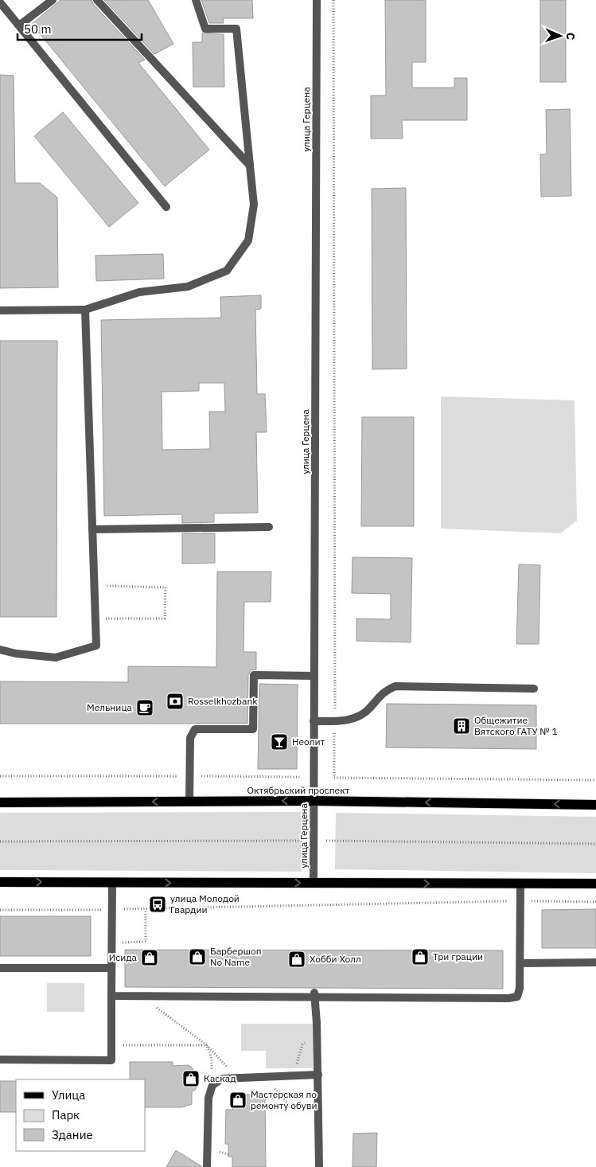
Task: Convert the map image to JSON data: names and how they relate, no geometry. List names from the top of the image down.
{
  "streets": {
    "main road": ["Октябрьский проспект"],
    "street": ["улица Герцена"]
  },
  "crossings": [
    ["улица Герцена", "Октябрьский проспект"]
  ],
  "places": {
    "bank": ["Rosselkhozbank"],
    "cafe": ["Мельница"],
    "building": ["Общежитие Вятского ГАТУ № 1"],
    "bar": ["Неолит"],
    "bus stop": ["улица Молодой Гвардии"],
    "shop": [
      "Барбершоп No Name",
      "Три грации",
      "Исида",
      "Хобби Холл",
      "Каскад",
      "Мастерская по ремонту обуви"
    ]
  },
  "legend": ["Улица", "Парк", "Здание"],
  "scale_bar": "50 m",
  "north": "right"
}
